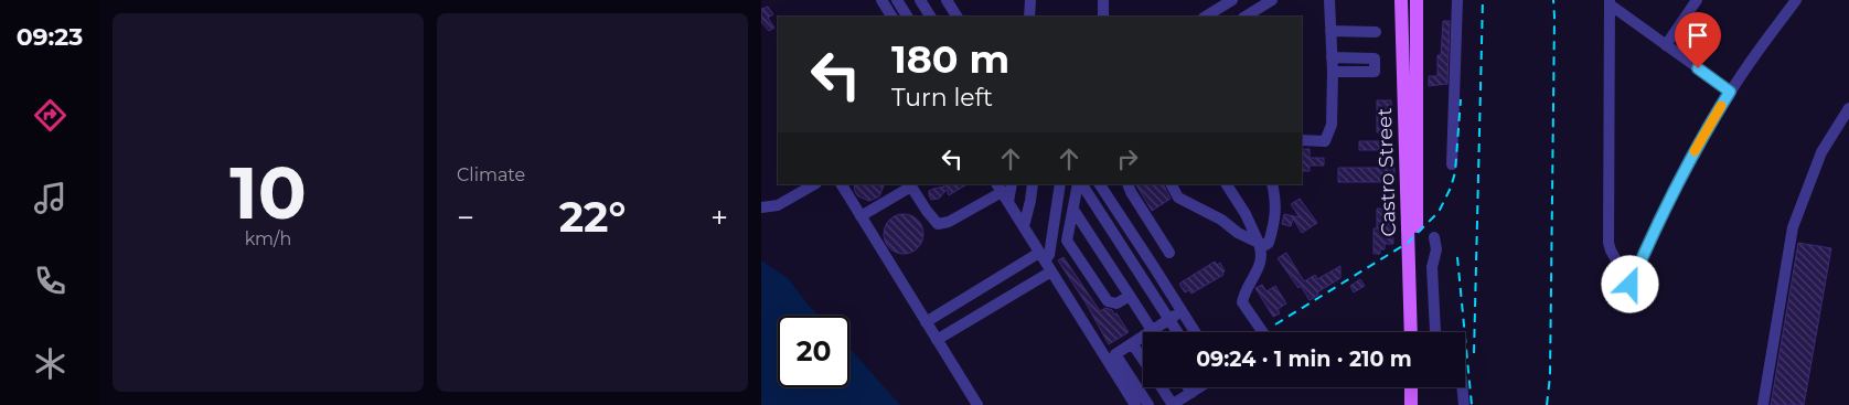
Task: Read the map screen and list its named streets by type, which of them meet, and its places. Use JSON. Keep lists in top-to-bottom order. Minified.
{"streets":{"main road":["Castro Street"]},"page":{"tabs":"09:23","tile":[["10","km/h"],"Climate"],"turn":["180 m","Turn left"],"heat":["−","22°","+"],"limit":"20","trip":"09:24 · 1 min · 210 m"}}
